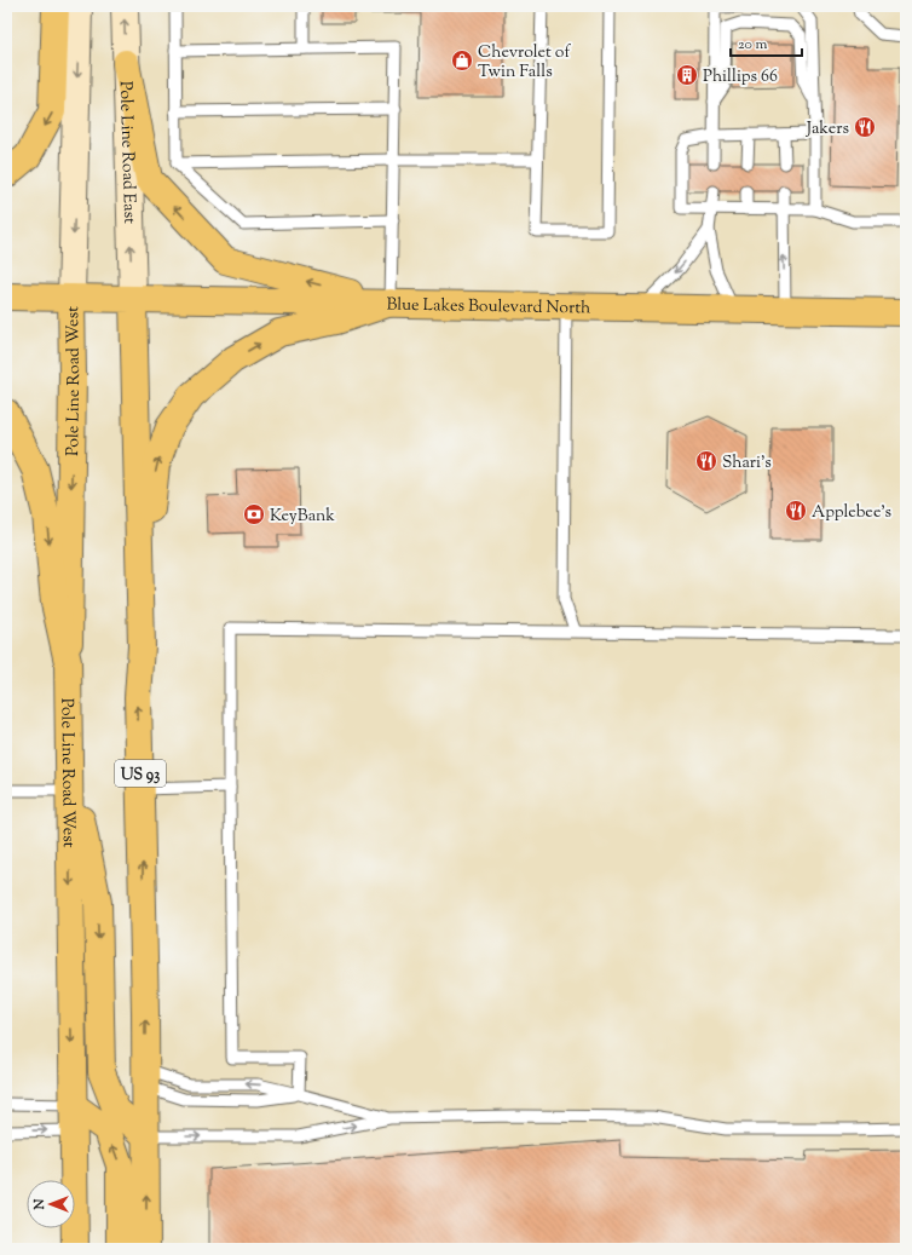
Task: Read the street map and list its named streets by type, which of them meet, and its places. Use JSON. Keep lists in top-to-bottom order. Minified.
{"streets":{"main road":["Pole Line Road East","Blue Lakes Boulevard North","Pole Line Road West","US 93"]},"crossings":[["Pole Line Road East","Blue Lakes Boulevard North"],["Pole Line Road East","US 93"],["Blue Lakes Boulevard North","Pole Line Road West"],["Blue Lakes Boulevard North","US 93"]],"places":{"shop":["Chevrolet of Twin Falls"],"building":["Phillips 66"],"restaurant":["Jakers","Shari's","Applebee's"],"bank":["KeyBank"]},"scale_bar":"20 m","north":"left"}
